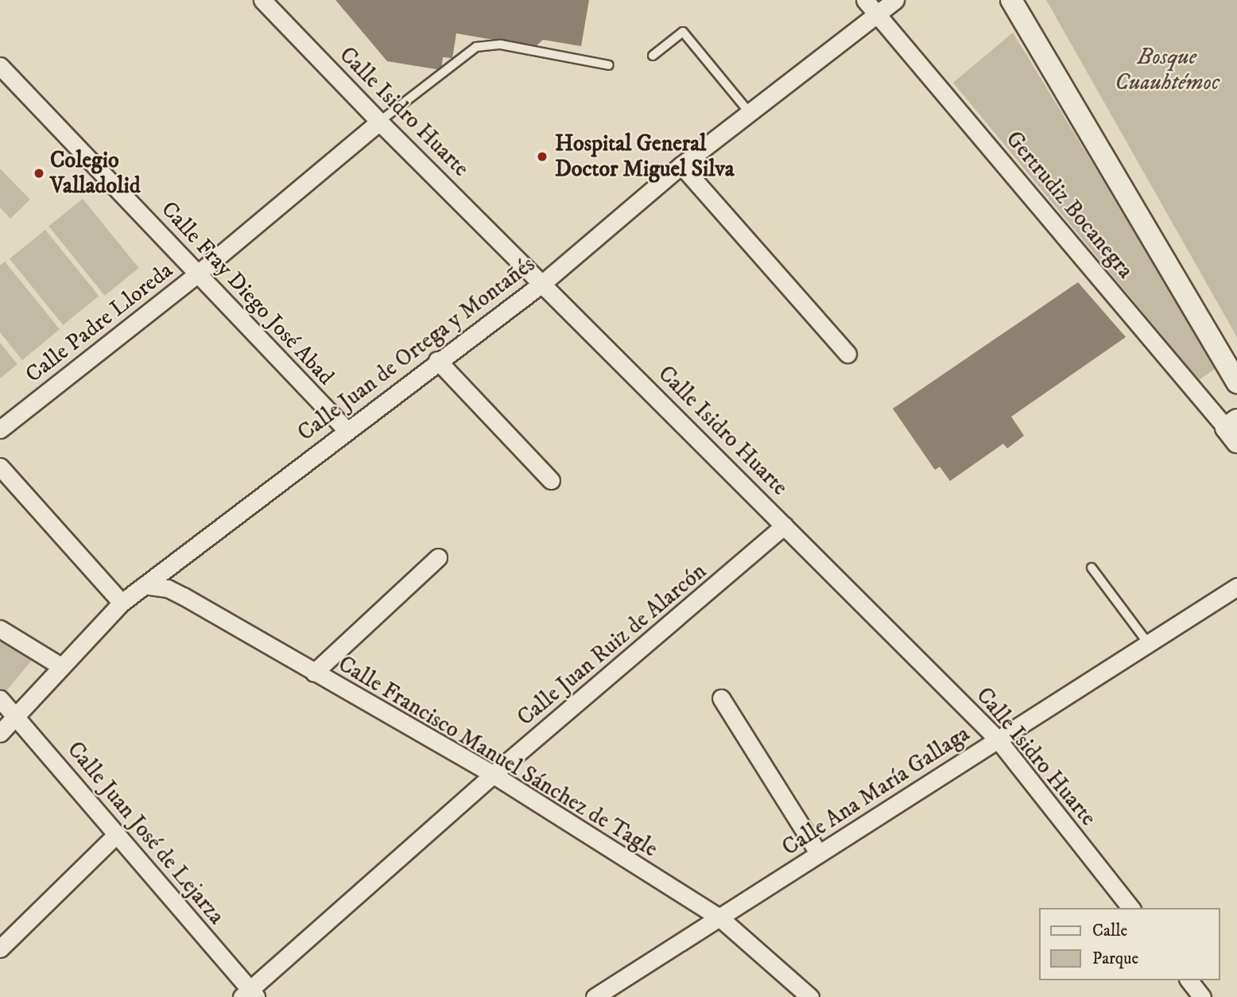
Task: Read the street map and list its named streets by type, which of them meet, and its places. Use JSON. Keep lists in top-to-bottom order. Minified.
{"streets":{"street":["Calle Isidro Huarte","Gertrudiz Bocanegra","Calle Fray Diego José Abad","Calle Padre Lloreda","Calle Juan de Ortega y Montañés","Calle Juan Ruiz de Alarcón","Calle Francisco Manuel Sánchez de Tagle","Calle Ana María Gallaga","Calle Juan José de Lejarza"]},"crossings":[["Calle Isidro Huarte","Calle Padre Lloreda"],["Calle Isidro Huarte","Calle Juan de Ortega y Montañés"],["Calle Isidro Huarte","Calle Juan Ruiz de Alarcón"],["Calle Isidro Huarte","Calle Ana María Gallaga"],["Gertrudiz Bocanegra","Calle Juan de Ortega y Montañés"],["Calle Fray Diego José Abad","Calle Padre Lloreda"],["Calle Fray Diego José Abad","Calle Juan de Ortega y Montañés"],["Calle Juan de Ortega y Montañés","Calle Francisco Manuel Sánchez de Tagle"],["Calle Juan de Ortega y Montañés","Calle Juan José de Lejarza"],["Calle Juan Ruiz de Alarcón","Calle Francisco Manuel Sánchez de Tagle"],["Calle Juan Ruiz de Alarcón","Calle Juan José de Lejarza"],["Calle Francisco Manuel Sánchez de Tagle","Calle Ana María Gallaga"]],"parks":["Bosque Cuauhtémoc"],"places":["Hospital General Doctor Miguel Silva","Colegio Valladolid"],"legend":["Calle","Parque"]}
